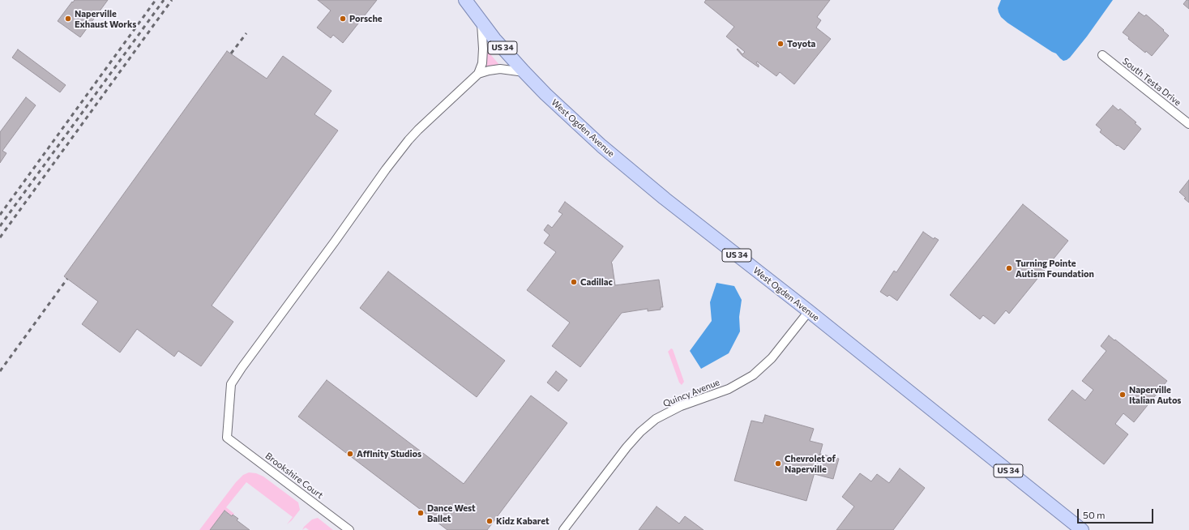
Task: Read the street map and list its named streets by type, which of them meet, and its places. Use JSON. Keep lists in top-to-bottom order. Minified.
{"streets":{"main road":["US 34","West Ogden Avenue"],"street":["South Testa Drive","Quincy Avenue","Brookshire Court"]},"crossings":[["West Ogden Avenue","Quincy Avenue"]],"places":["Naperville Exhaust Works","Porsche","Toyota","Turning Pointe Autism Foundation","Cadillac","Naperville Italian Autos","Affinity Studios","Chevrolet of Naperville","Dance West Ballet","Kidz Kabaret"],"scale_bar":"50 m"}
